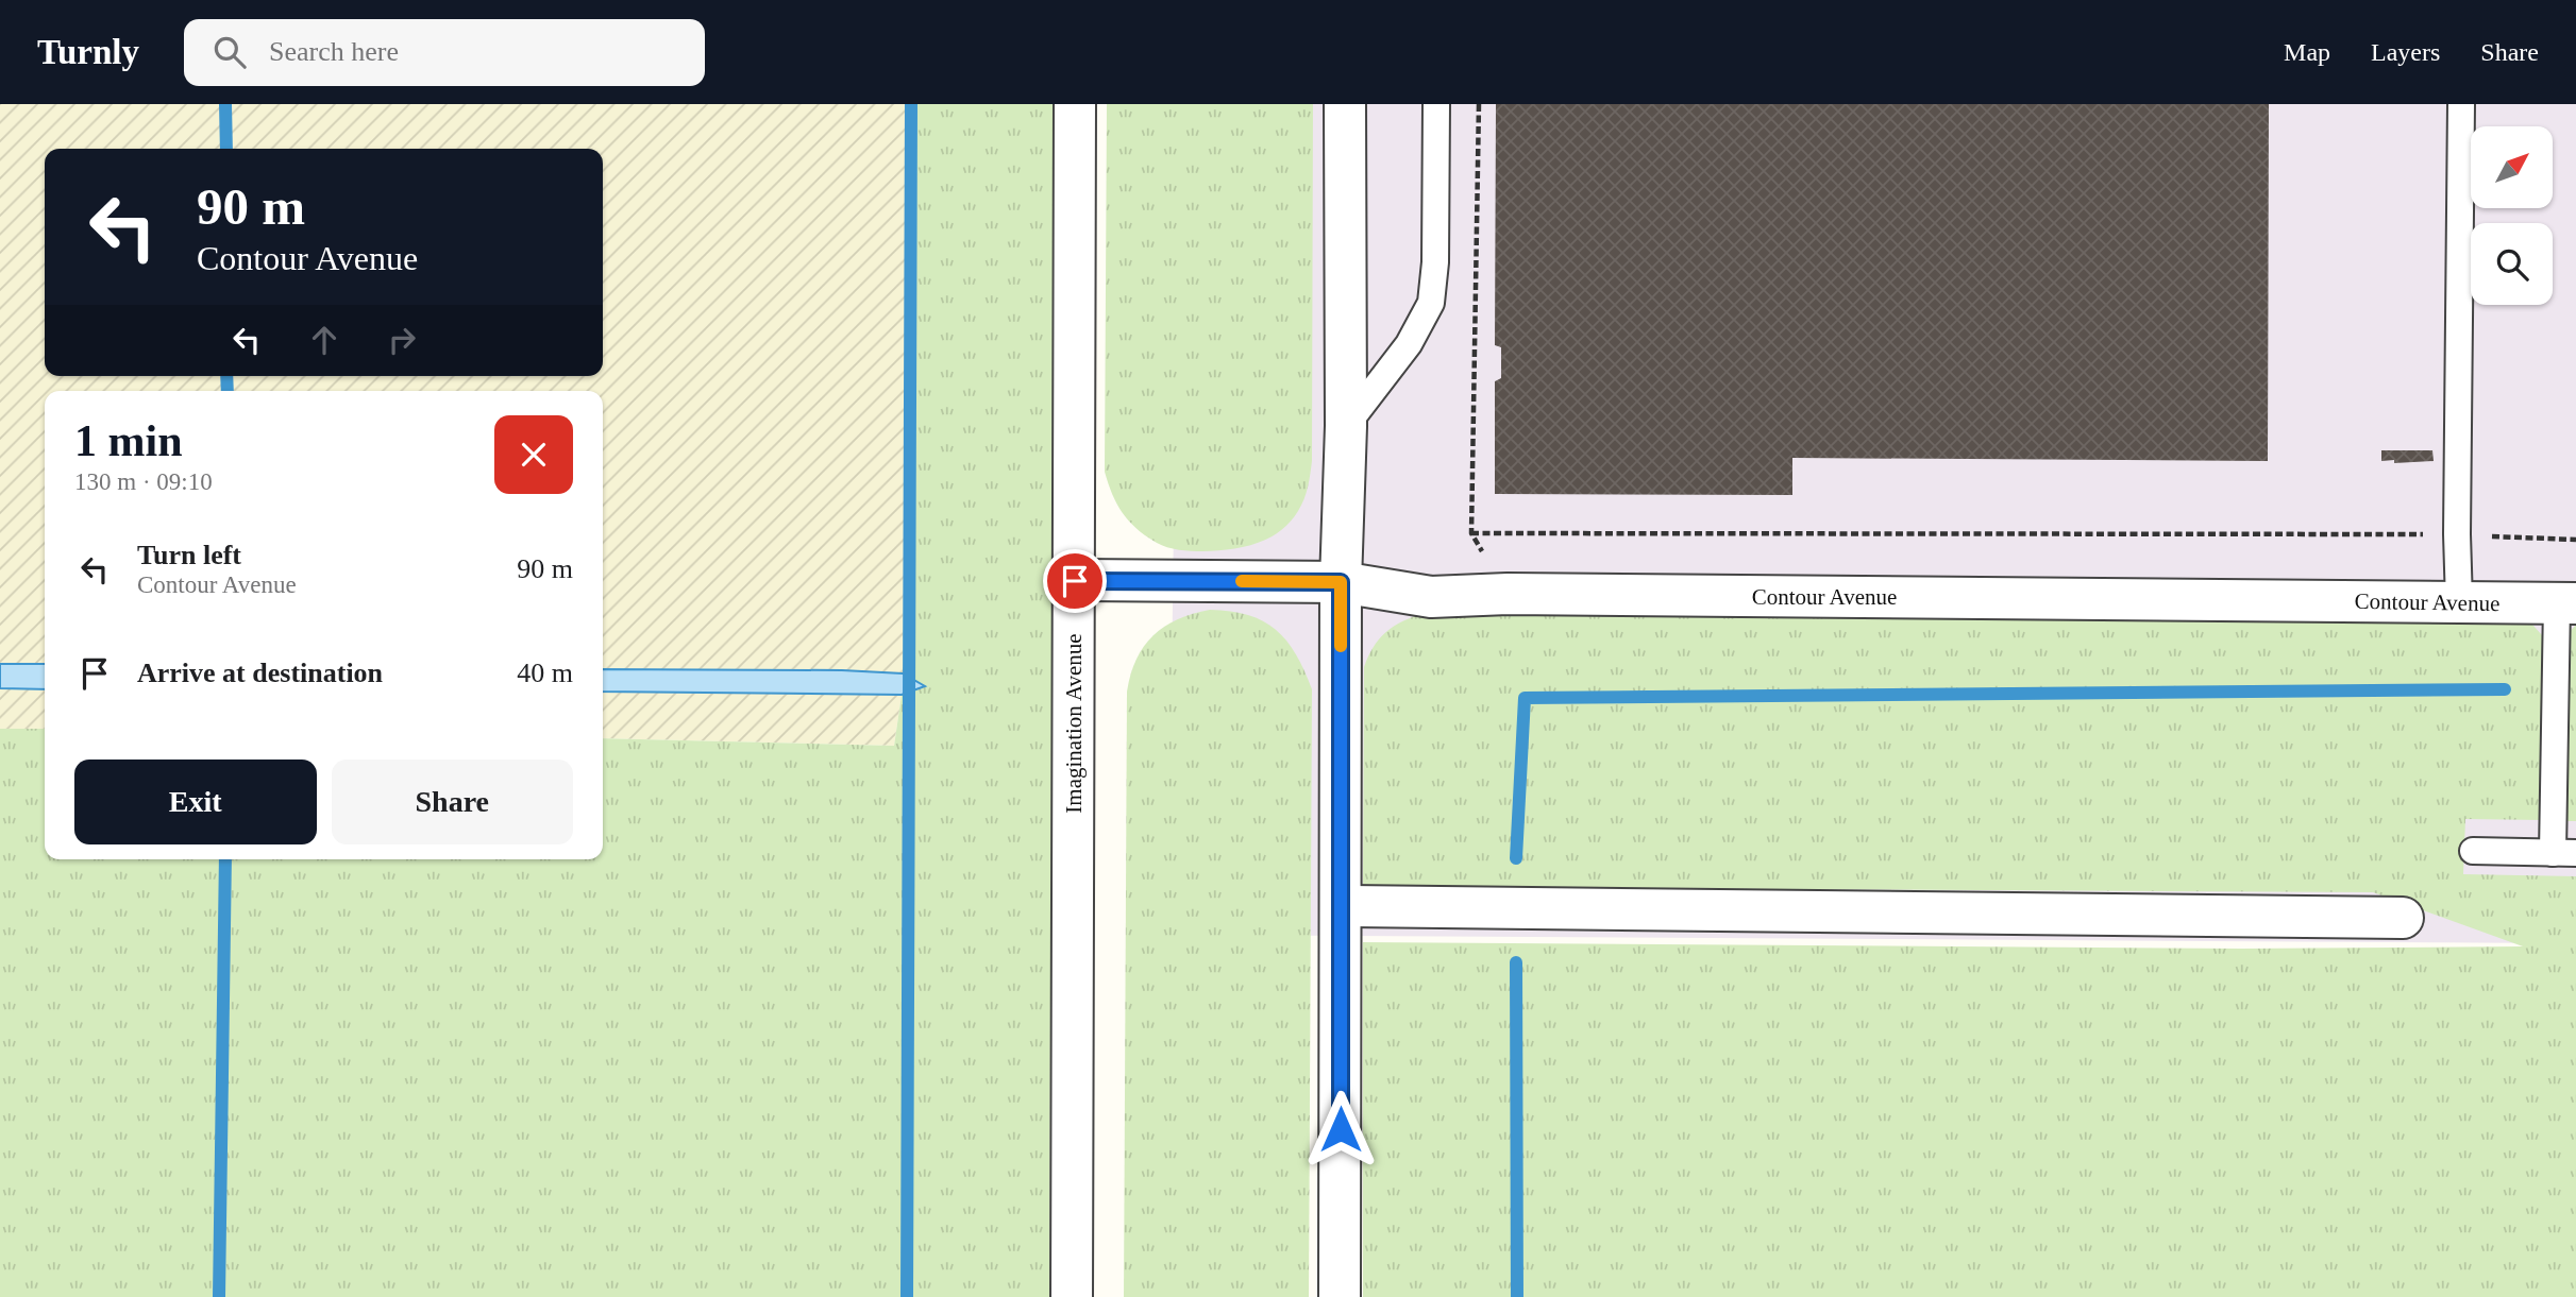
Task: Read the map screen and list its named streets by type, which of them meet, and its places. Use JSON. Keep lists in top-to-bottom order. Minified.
{"streets":{"street":["Contour Avenue","Imagination Avenue"]},"crossings":[["Contour Avenue","Imagination Avenue"]],"north":"top right","page":{"header":"Turnly","search":"Search here","nav":["Map","Layers","Share"],"turn":["90 m","Contour Avenue"],"heading":["1 min","130 m · 09:10"],"list":[{"name":"Turn left","note":"Contour Avenue","value":"90 m"},{"name":"Arrive at destination","value":"40 m"}],"buttons":["Exit","Share"]}}
